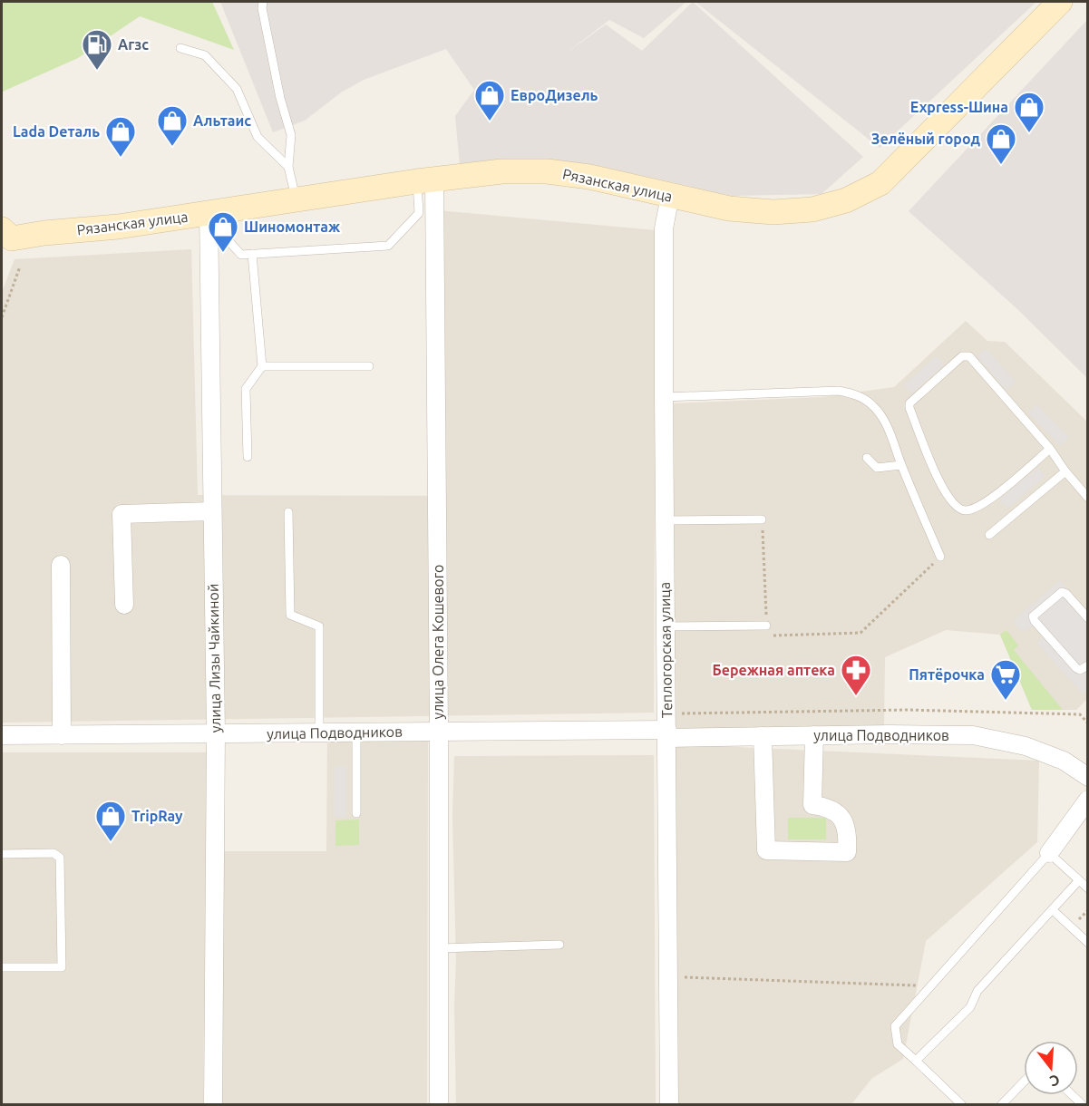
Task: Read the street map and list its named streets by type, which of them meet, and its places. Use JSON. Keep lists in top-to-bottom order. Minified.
{"streets":{"main road":["Рязанская улица"],"street":["улица Олега Кошевого","Теплогорская улица","улица Лизы Чайкиной","улица Подводников"]},"crossings":[["Рязанская улица","улица Олега Кошевого"],["Рязанская улица","Теплогорская улица"],["Рязанская улица","улица Лизы Чайкиной"],["улица Олега Кошевого","улица Подводников"],["Теплогорская улица","улица Подводников"],["улица Лизы Чайкиной","улица Подводников"]],"places":{"fuel station":["Агзс"],"shop":["ЕвроДизель","Express-Шина","Альтаис","Lada Dеталь","Зелёный город","Шиномонтаж","TripRay"],"pharmacy":["Бережная аптека"],"supermarket":["Пятёрочка"]},"north":"bottom"}
